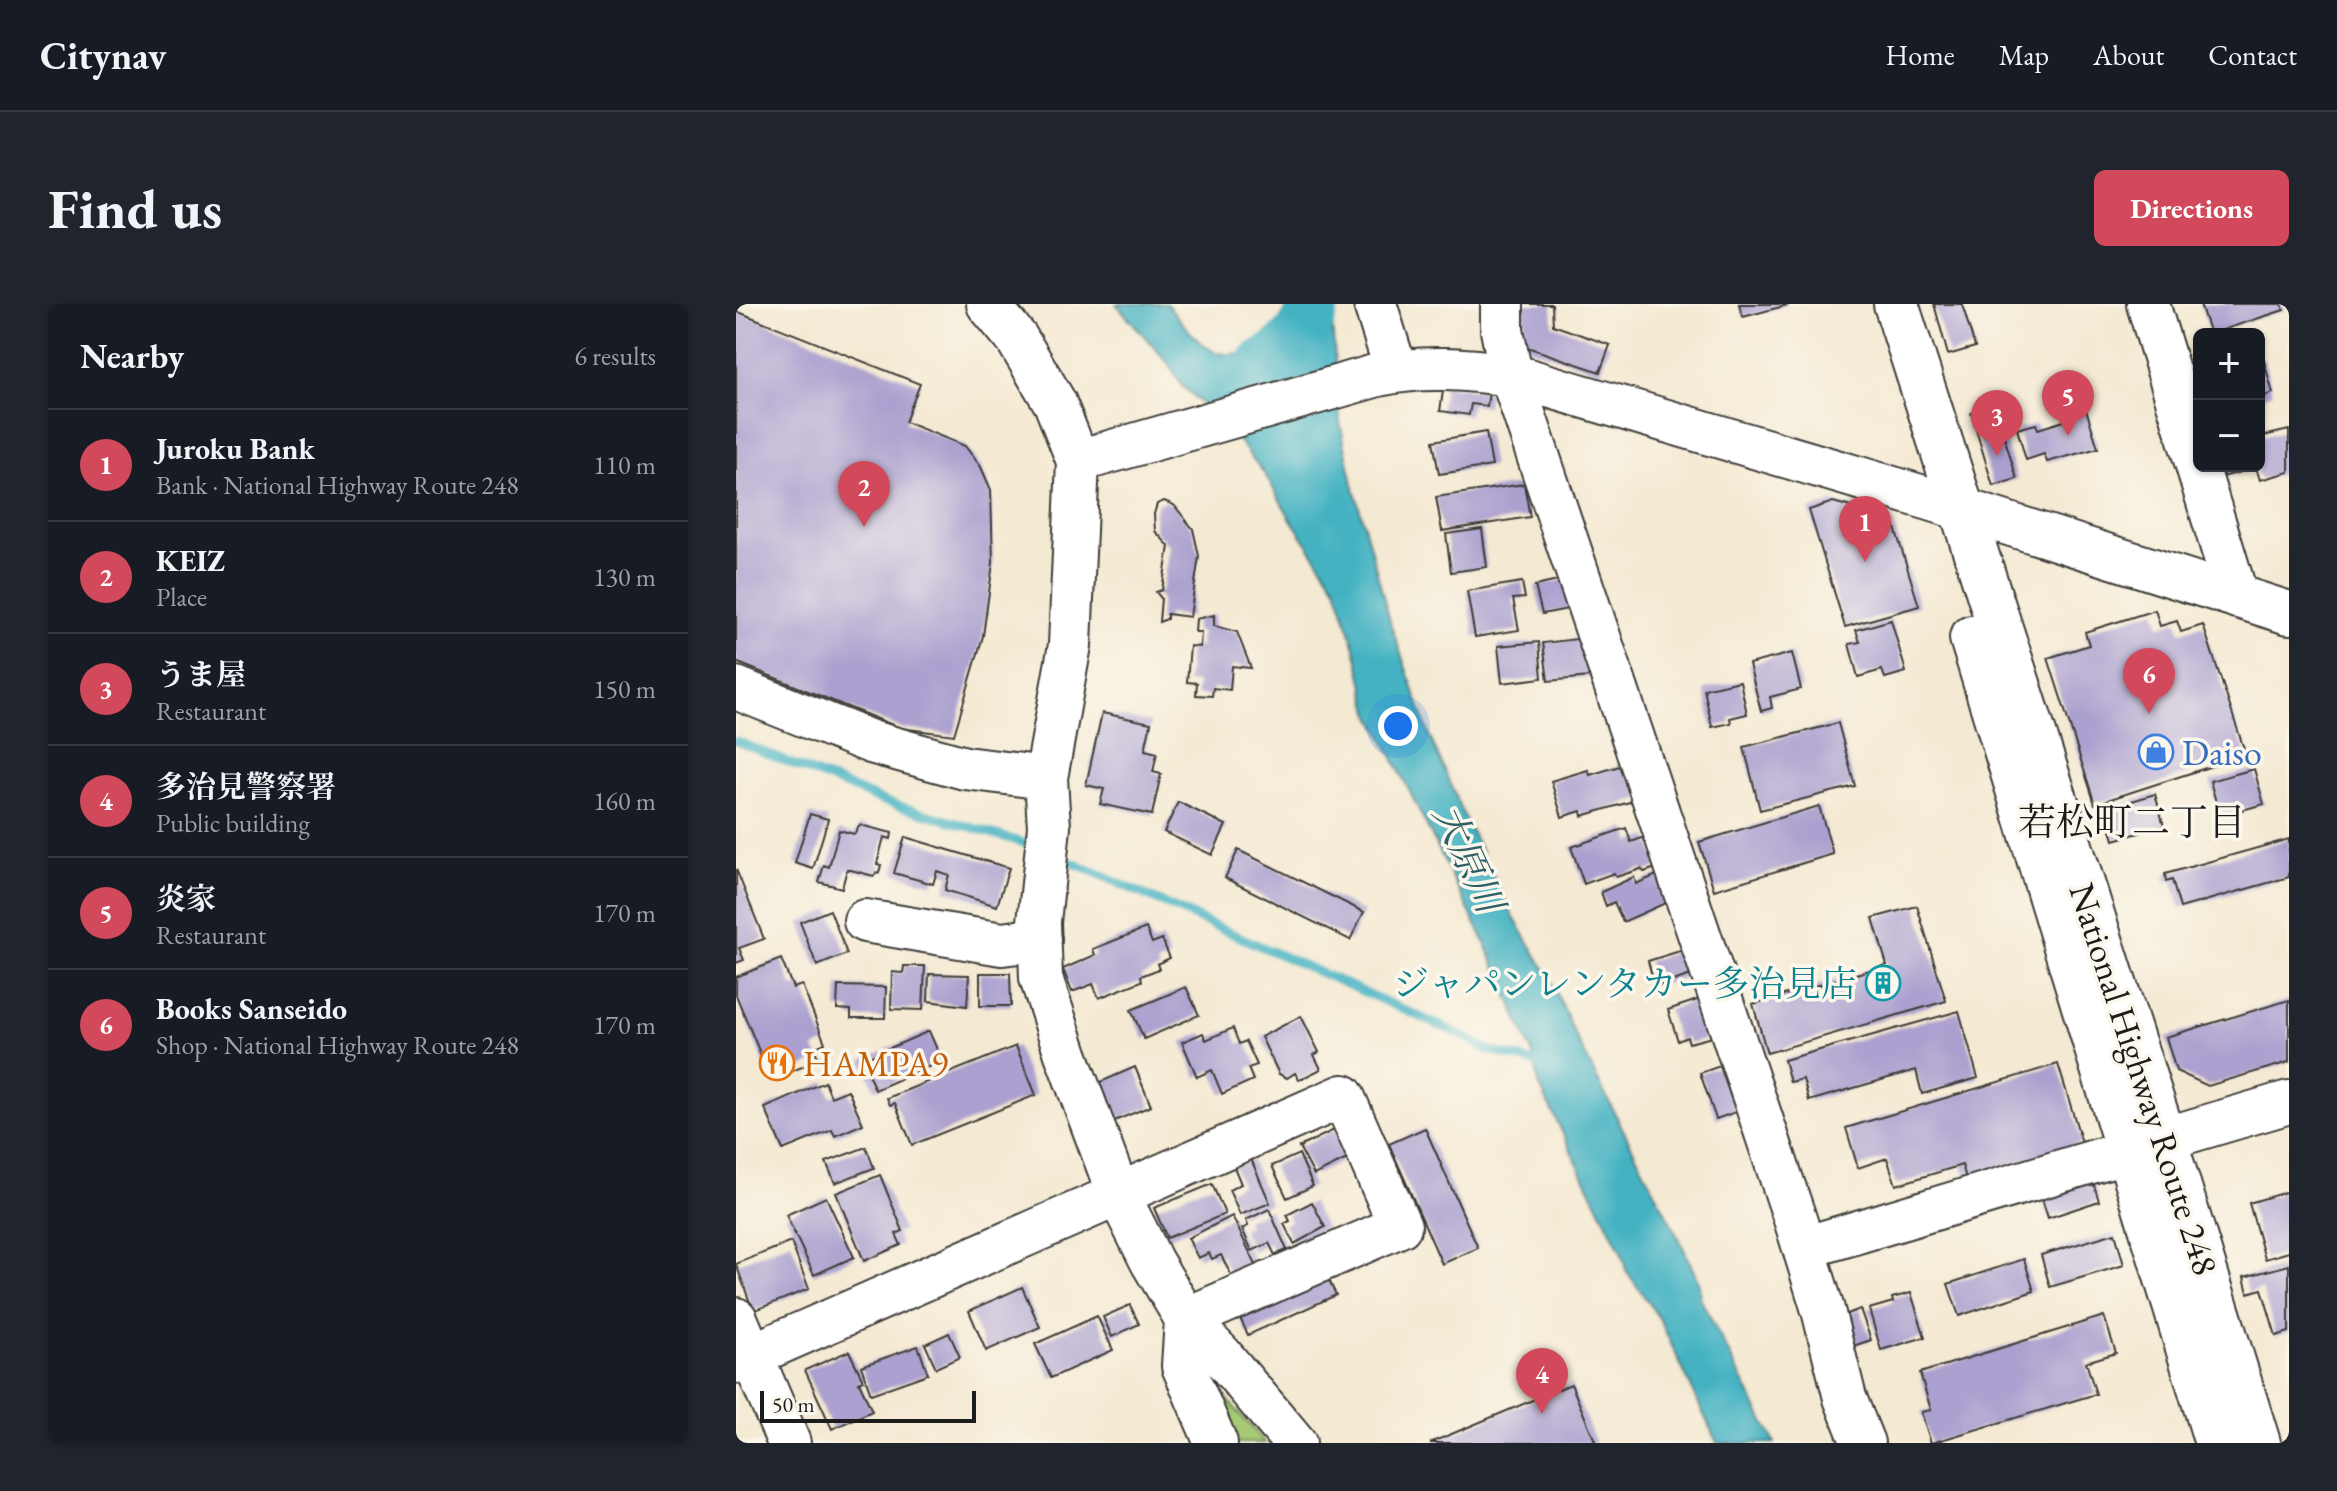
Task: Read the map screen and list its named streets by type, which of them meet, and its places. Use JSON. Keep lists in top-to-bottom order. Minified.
{"streets":{"highway":["National Highway Route 248"]},"districts":["若松町二丁目"],"water":["大原川"],"places":{"shop":["Daiso"],"building":["ジャパンレンタカー多治見店"],"restaurant":["HAMPA9"]},"scale_bar":"50 m","page":{"header":"Citynav","nav":["Home","Map","About","Contact"],"buttons":"Directions","title":"Find us","heading":["Nearby","6 results"],"map_buttons":["+","−"],"pins":["5","3","2","1","6","4"],"list":[{"mark":"1","name":"Juroku Bank","note":"Bank · National Highway Route 248","value":"110 m"},{"mark":"2","name":"KEIZ","note":"Place","value":"130 m"},{"mark":"3","name":"うま屋","note":"Restaurant","value":"150 m"},{"mark":"4","name":"多治見警察署","note":"Public building","value":"160 m"},{"mark":"5","name":"炎家","note":"Restaurant","value":"170 m"},{"mark":"6","name":"Books Sanseido","note":"Shop · National Highway Route 248","value":"170 m"}],"scale":"50 m"}}
